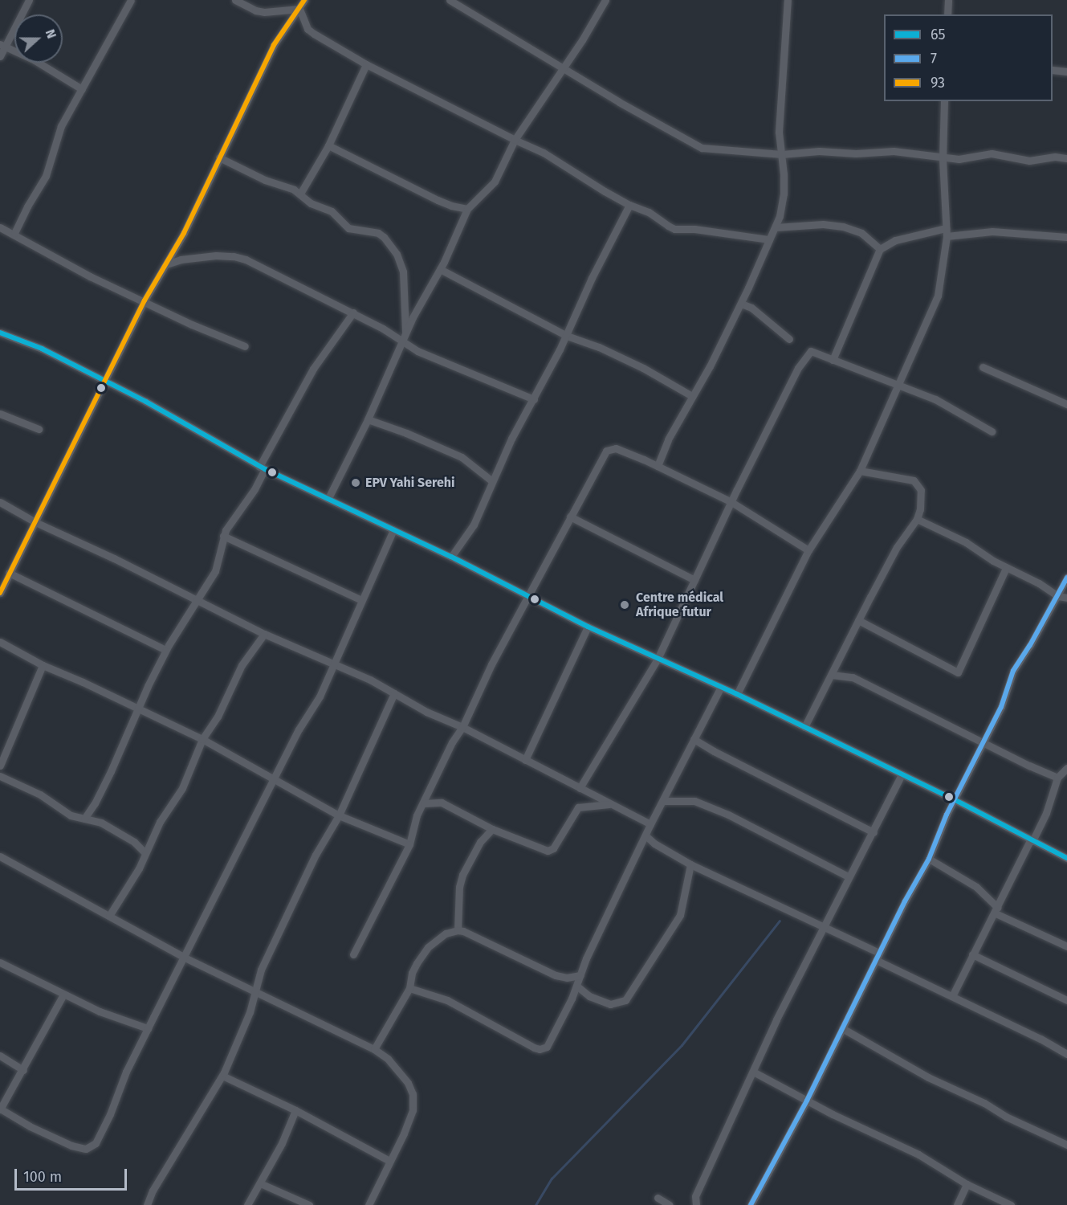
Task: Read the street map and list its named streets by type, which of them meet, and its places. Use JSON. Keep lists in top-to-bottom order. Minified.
{"places":["EPV Yahi Serehi","Centre médical Afrique futur"],"lines":["transit line 93","transit line 65","transit line 7"],"legend":["65","7","93"],"scale_bar":"100 m","north":"right"}
